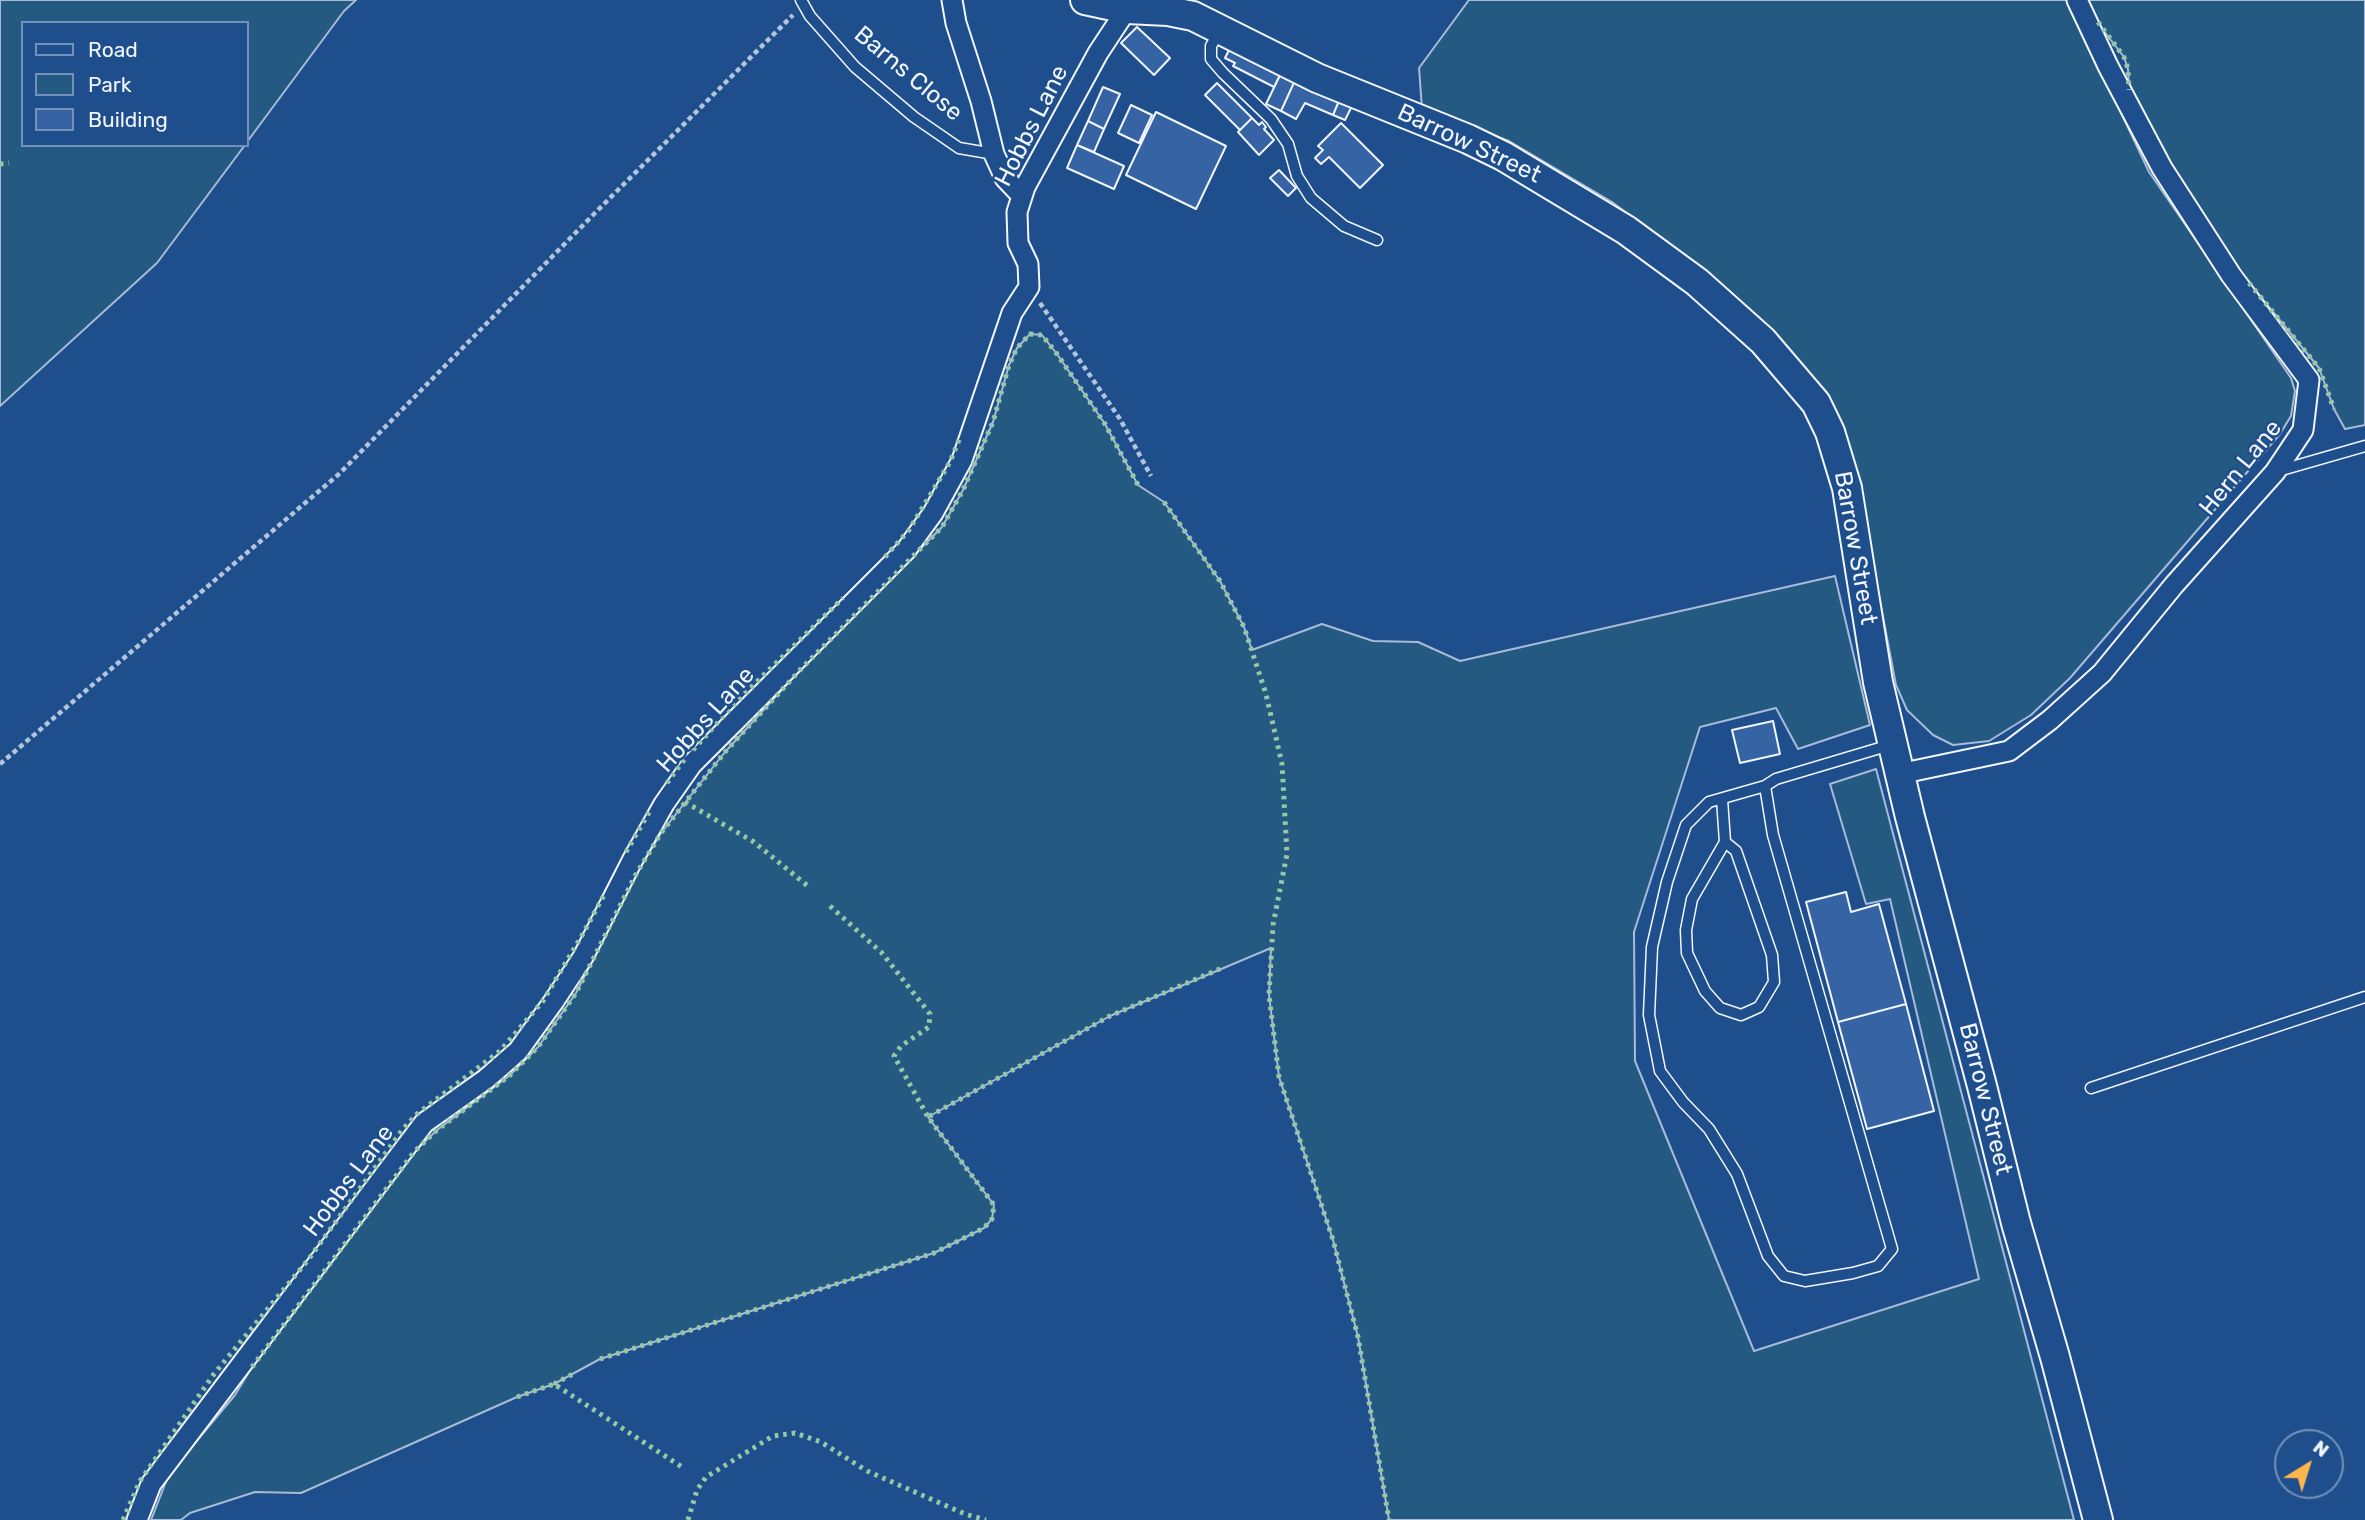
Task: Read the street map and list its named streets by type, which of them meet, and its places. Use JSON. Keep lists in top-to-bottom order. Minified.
{"streets":{"main road":["Barrow Street"],"street":["Hobbs Lane","Hern Lane"],"lane":["Barns Close"]},"crossings":[["Hobbs Lane","Barrow Street"],["Barrow Street","Hern Lane"]],"legend":["Road","Park","Building"],"north":"top right"}
